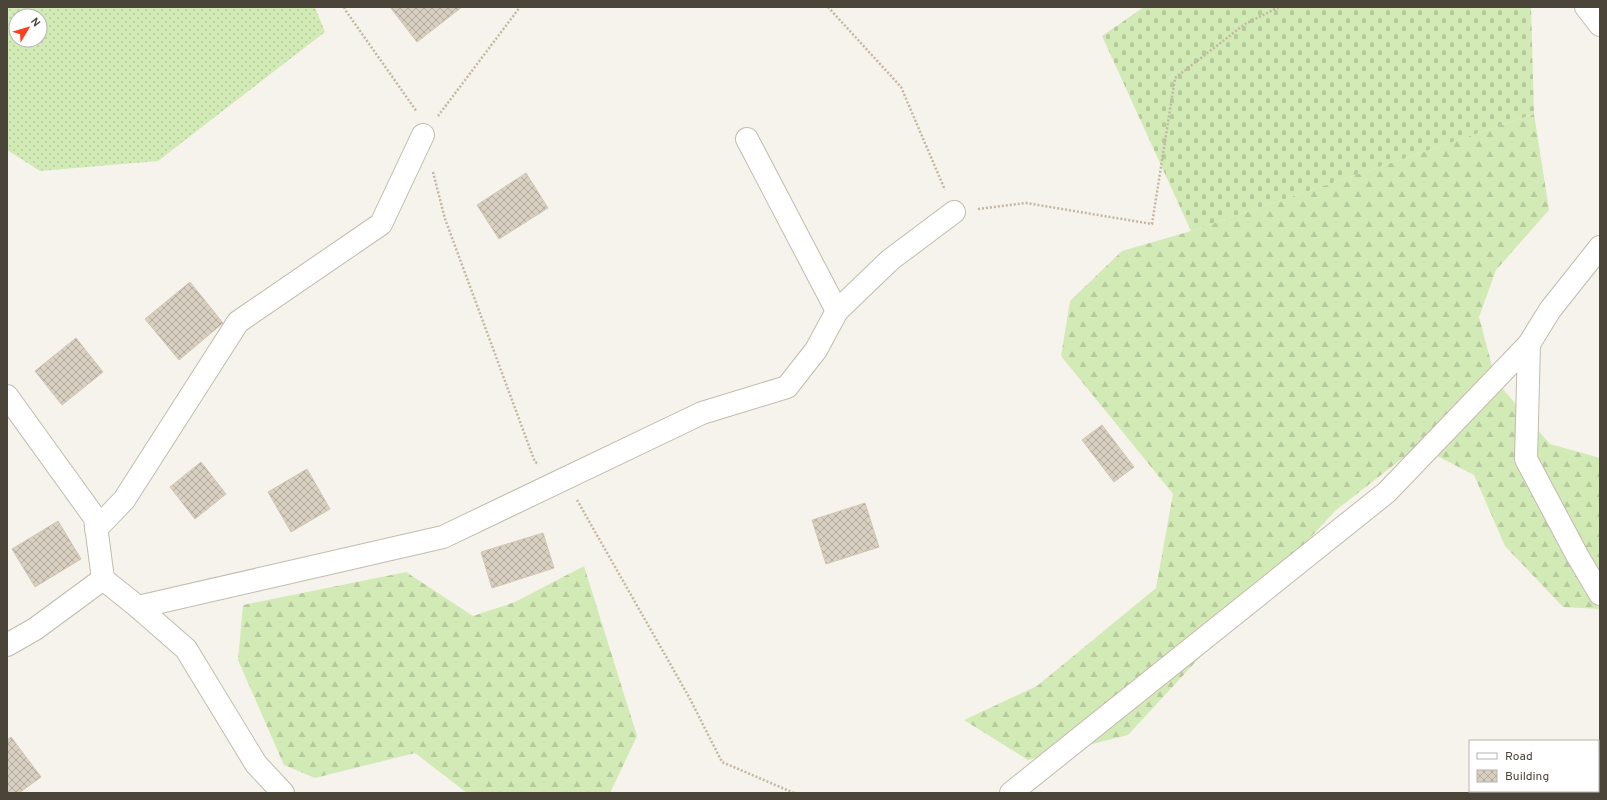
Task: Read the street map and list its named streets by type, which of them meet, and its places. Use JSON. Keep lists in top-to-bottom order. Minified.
{"legend":["Road","Building"],"north":"top right"}
